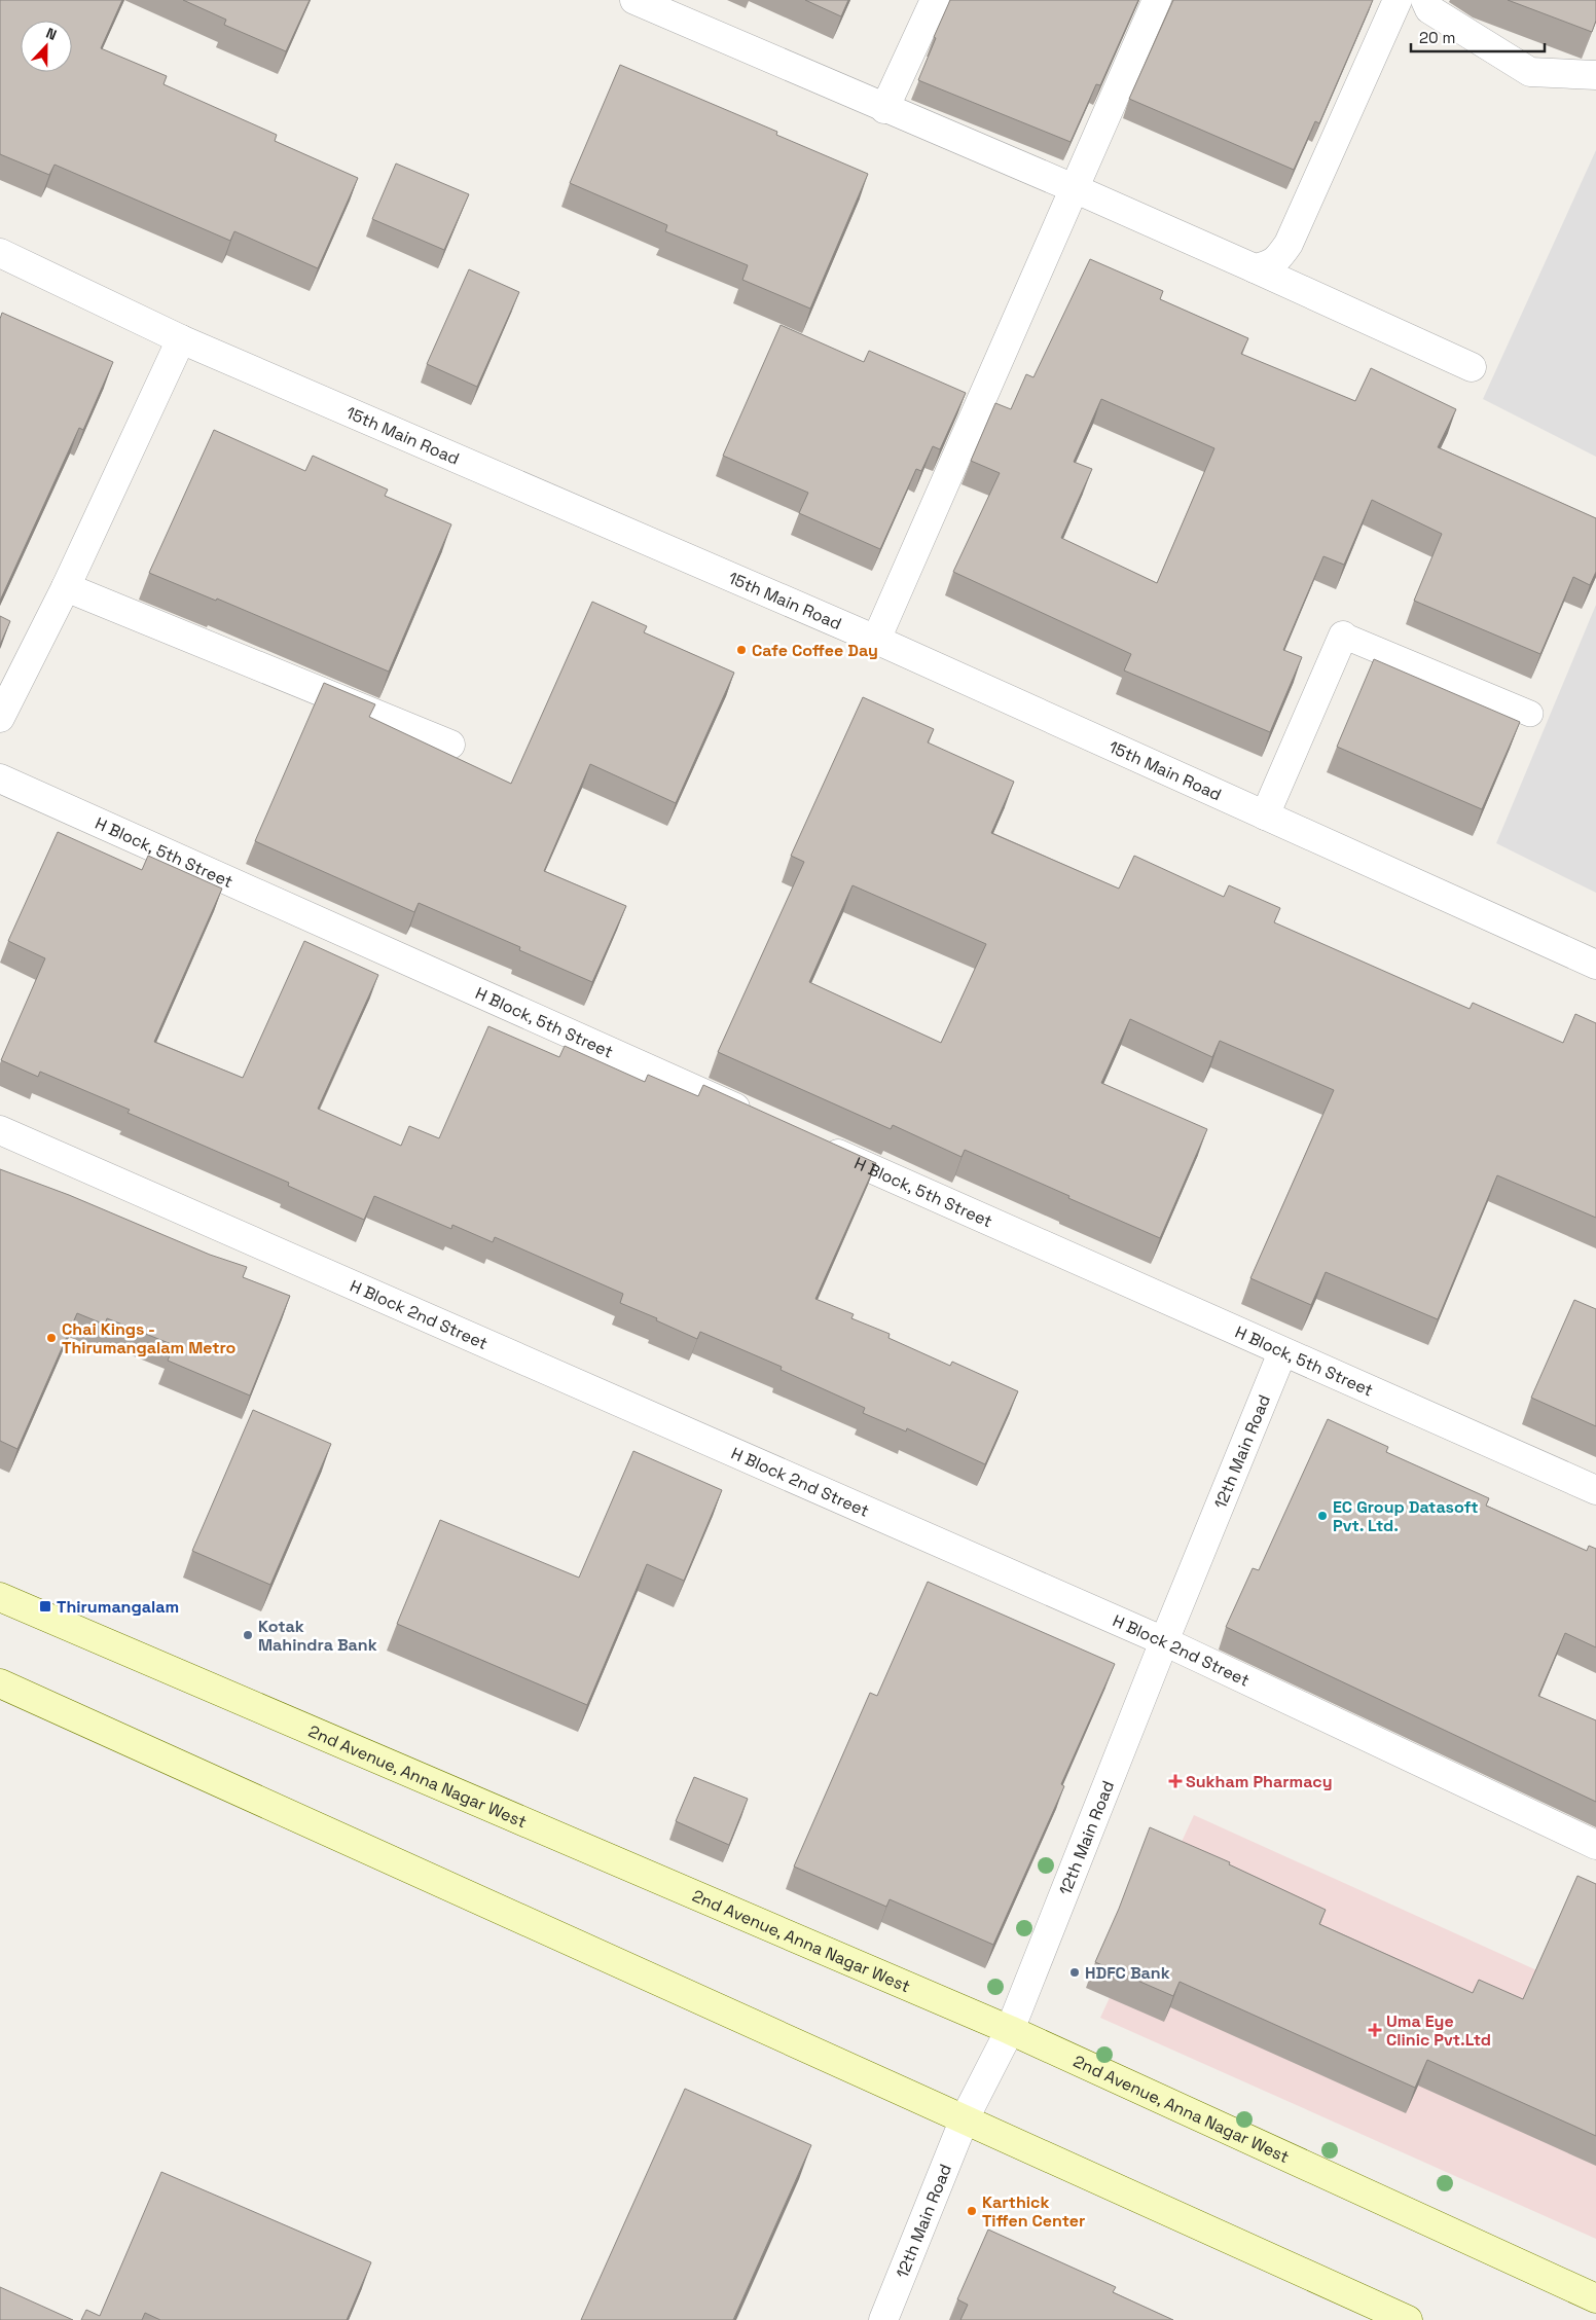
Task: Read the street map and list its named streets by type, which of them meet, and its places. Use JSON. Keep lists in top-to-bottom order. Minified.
{"streets":{"main road":["2nd Avenue, Anna Nagar West"],"street":["15th Main Road","H Block, 5th Street","H Block 2nd Street","12th Main Road"]},"crossings":[["H Block, 5th Street","12th Main Road"],["H Block 2nd Street","12th Main Road"],["12th Main Road","2nd Avenue, Anna Nagar West"]],"places":{"other":["Cafe Coffee Day","Chai Kings - Thirumangalam Metro","EC Group Datasoft Pvt. Ltd.","Kotak Mahindra Bank","HDFC Bank","Karthick Tiffen Center"],"transit":["Thirumangalam"],"health":["Sukham Pharmacy","Uma Eye Clinic Pvt.Ltd"]},"scale_bar":"20 m","north":"top"}
